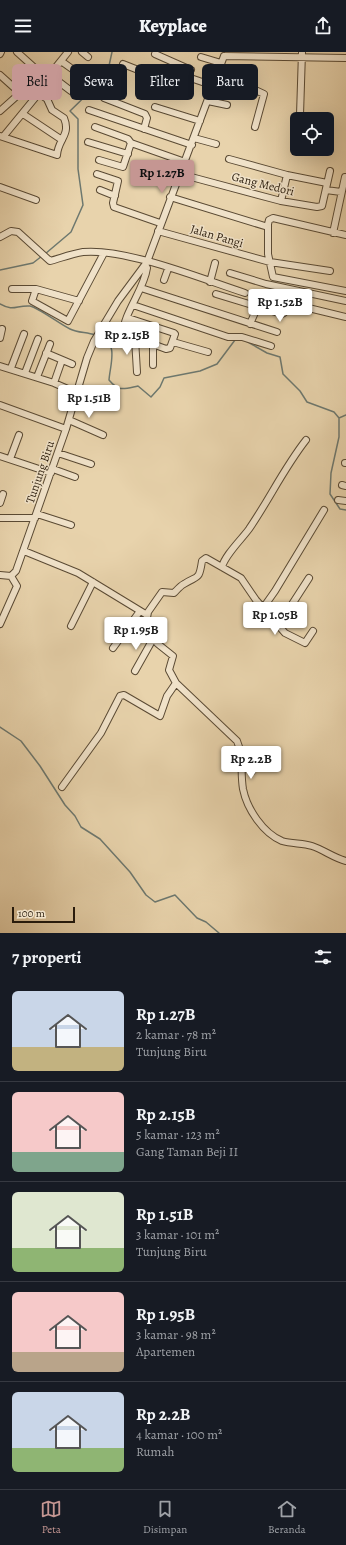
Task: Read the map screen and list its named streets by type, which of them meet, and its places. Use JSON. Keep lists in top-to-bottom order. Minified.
{"streets":{"street":["Gang Medori","Jalan Pangi","Tunjung Biru"]},"crossings":[["Gang Medori","Tunjung Biru"],["Jalan Pangi","Tunjung Biru"]],"scale_bar":"100 m","page":{"header":"Keyplace","chip":["Beli","Sewa","Filter","Baru"],"price":["Rp 1.27B","Rp 1.52B","Rp 2.15B","Rp 1.51B","Rp 1.05B","Rp 1.95B","Rp 2.2B"],"scale":"100 m","heading":"7 properti","list":[{"name":"Rp 1.27B","note":"2 kamar · 78 m² · Tunjung Biru"},{"name":"Rp 2.15B","note":"5 kamar · 123 m² · Gang Taman Beji II"},{"name":"Rp 1.51B","note":"3 kamar · 101 m² · Tunjung Biru"},{"name":"Rp 1.95B","note":"3 kamar · 98 m² · Apartemen"},{"name":"Rp 2.2B","note":"4 kamar · 100 m² · Rumah"}],"tabs":["Peta","Disimpan","Beranda"]}}
